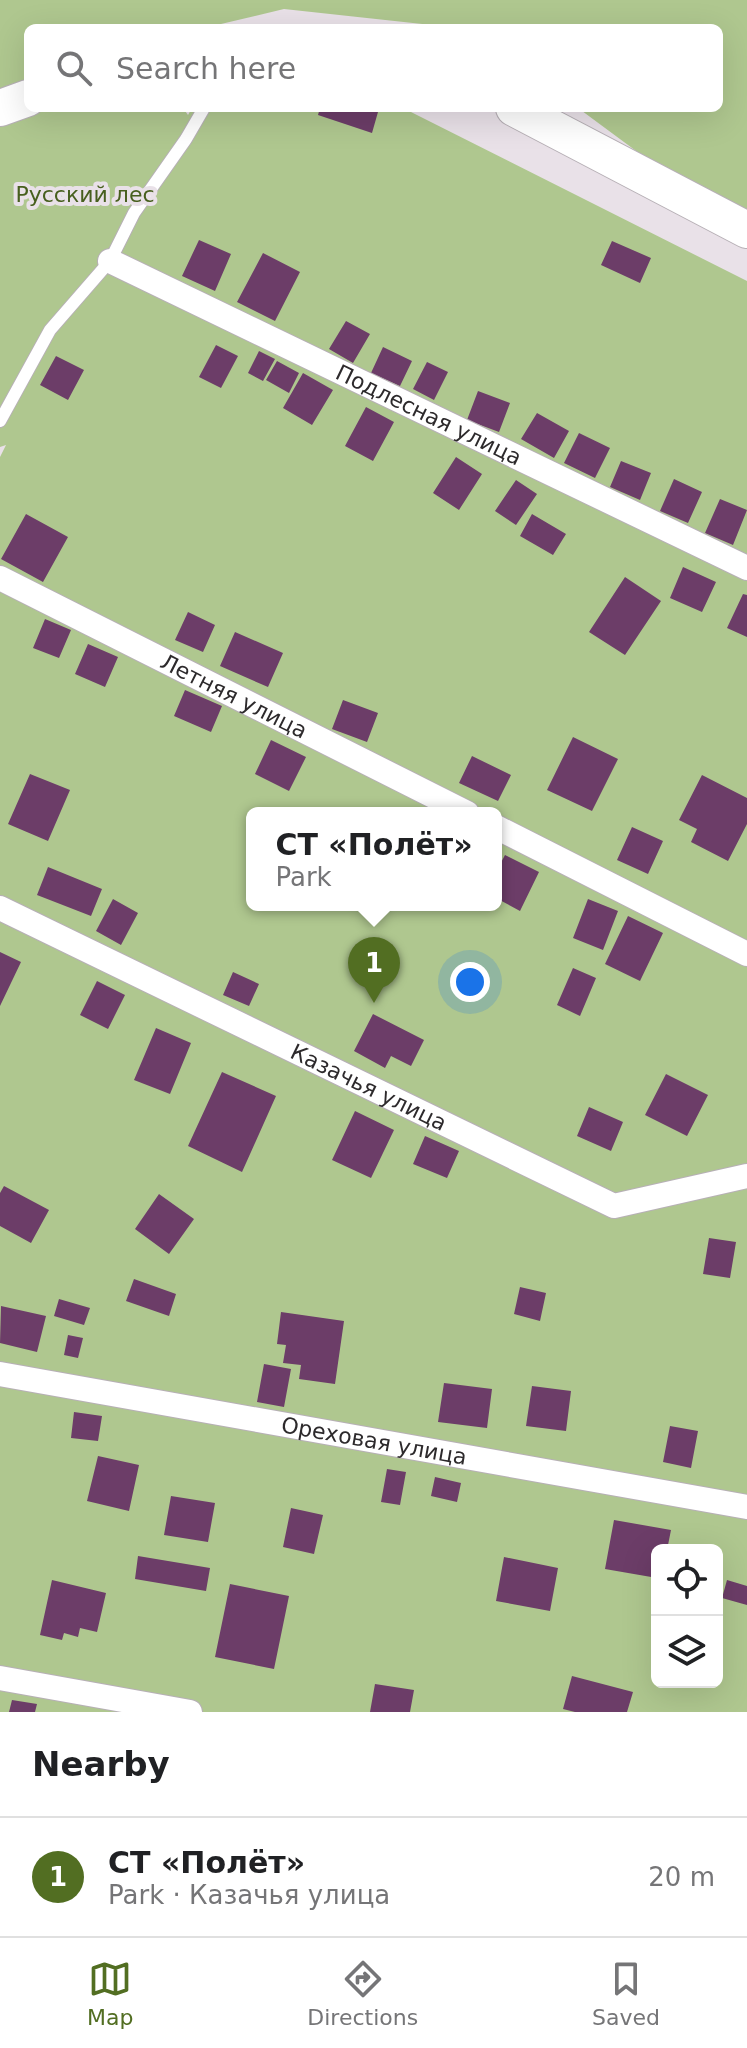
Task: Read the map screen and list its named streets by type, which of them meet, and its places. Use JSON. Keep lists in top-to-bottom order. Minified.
{"streets":{"street":["Подлесная улица","Летняя улица","Казачья улица","Ореховая улица"]},"parks":["Русский лес"],"page":{"search":"Search here","popup":["СТ «Полёт»","Park"],"pins":"1","heading":"Nearby","list":[{"mark":"1","name":"СТ «Полёт»","note":"Park · Казачья улица","value":"20 m"}],"nav":["Map","Directions","Saved"]}}
